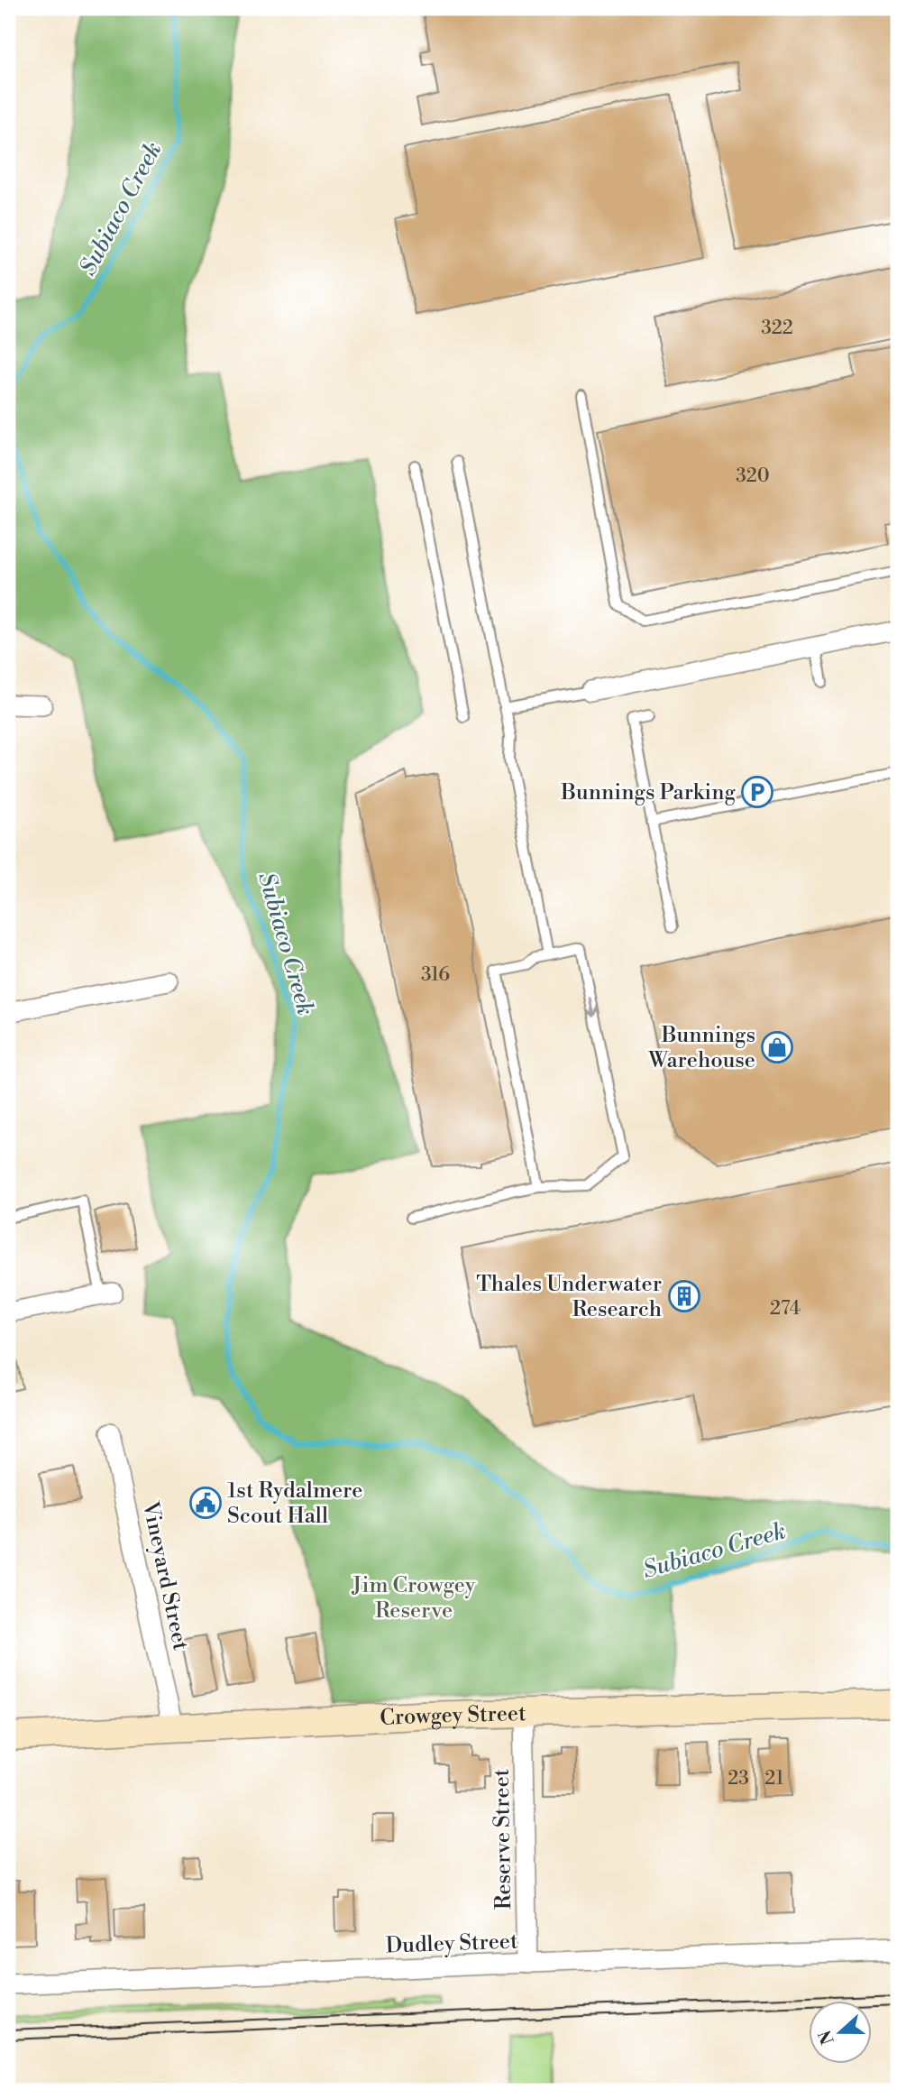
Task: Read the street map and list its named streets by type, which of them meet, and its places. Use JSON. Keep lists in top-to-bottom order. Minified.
{"streets":{"street":["Vineyard Street","Crowgey Street","Reserve Street","Dudley Street"]},"crossings":[["Vineyard Street","Crowgey Street"],["Crowgey Street","Reserve Street"],["Reserve Street","Dudley Street"]],"water":["Subiaco Creek"],"parks":["Jim Crowgey Reserve"],"places":{"parking":["Bunnings Parking"],"shop":["Bunnings Warehouse"],"building":["Thales Underwater Research"],"public building":["1st Rydalmere Scout Hall"]},"house_numbers":["322","320","316","274","23","21"],"north":"left"}
